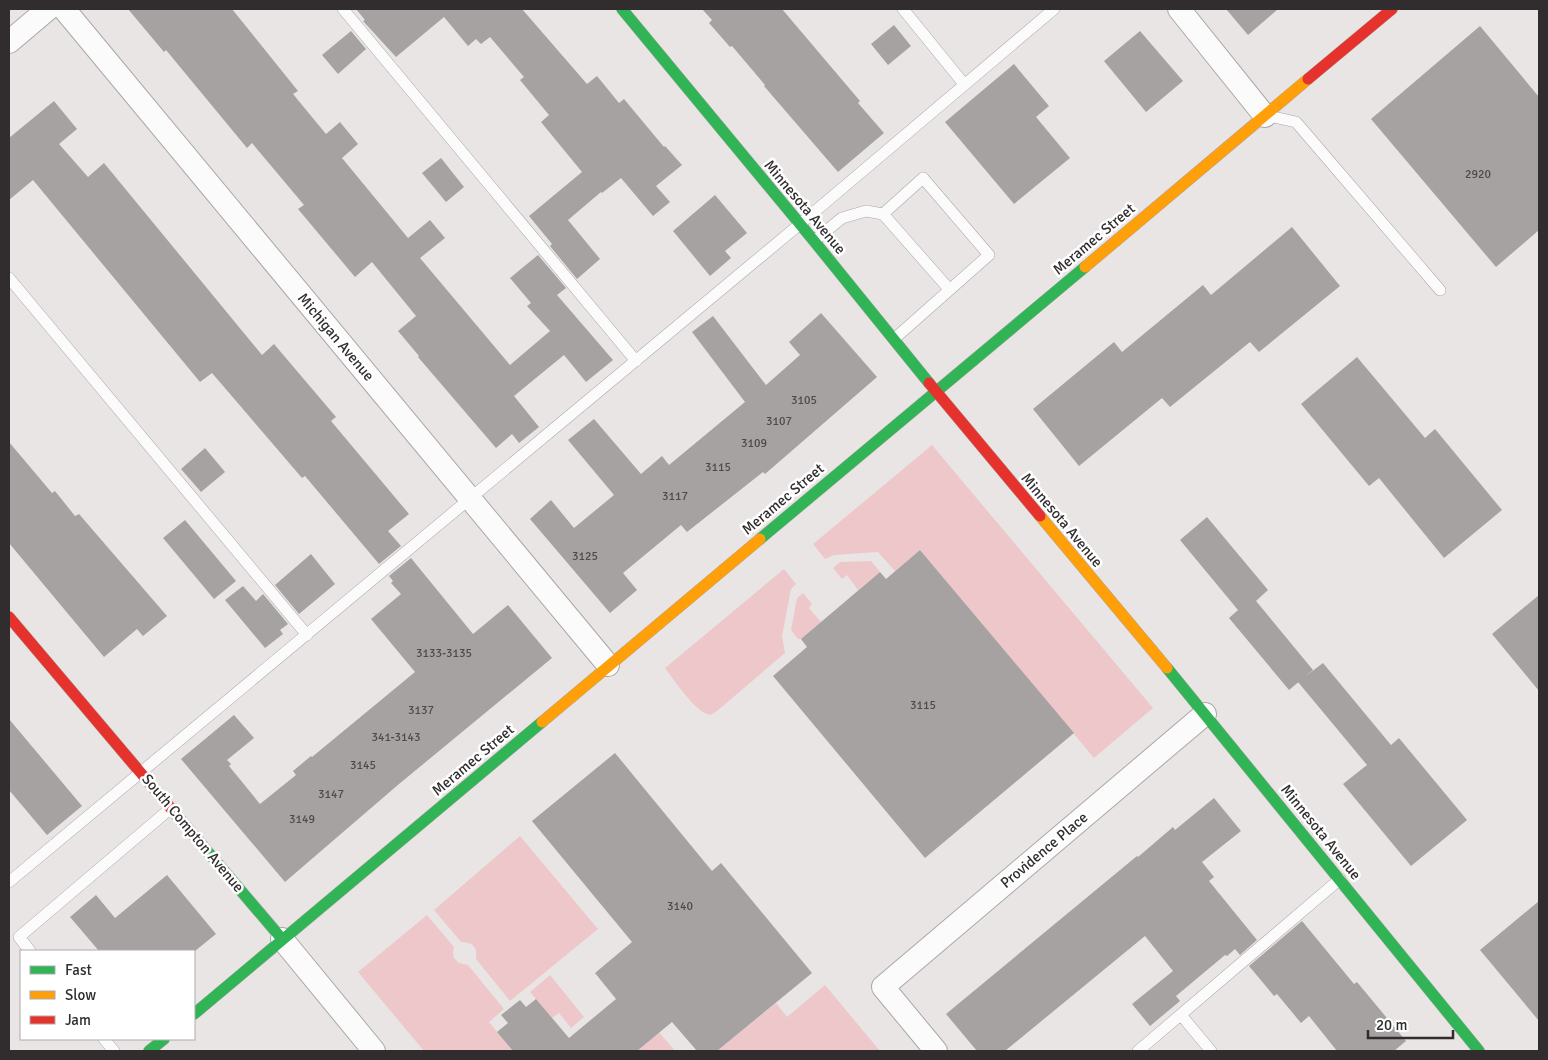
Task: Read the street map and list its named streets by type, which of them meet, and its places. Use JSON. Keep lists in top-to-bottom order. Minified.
{"streets":{"street":["Minnesota Avenue","Meramec Street","Michigan Avenue","South Compton Avenue","Providence Place"]},"crossings":[["Minnesota Avenue","Meramec Street"],["Minnesota Avenue","Providence Place"],["Meramec Street","Michigan Avenue"],["Meramec Street","South Compton Avenue"]],"house_numbers":["2920","3105","3107","3109","3115","3117","3125","3133-3135","3115","3137","341-3143","3145","3147","3149","3140"],"legend":["Fast","Slow","Jam"],"scale_bar":"20 m"}
